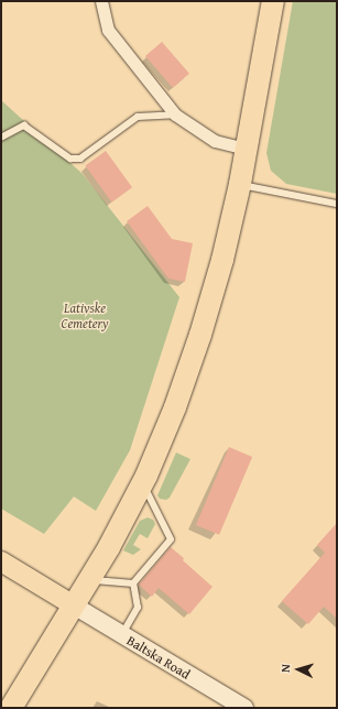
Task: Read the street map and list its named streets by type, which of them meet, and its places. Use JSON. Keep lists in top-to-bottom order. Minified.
{"streets":{"main road":["Baltska Road"]},"parks":["Lativske Cemetery"],"north":"left"}
